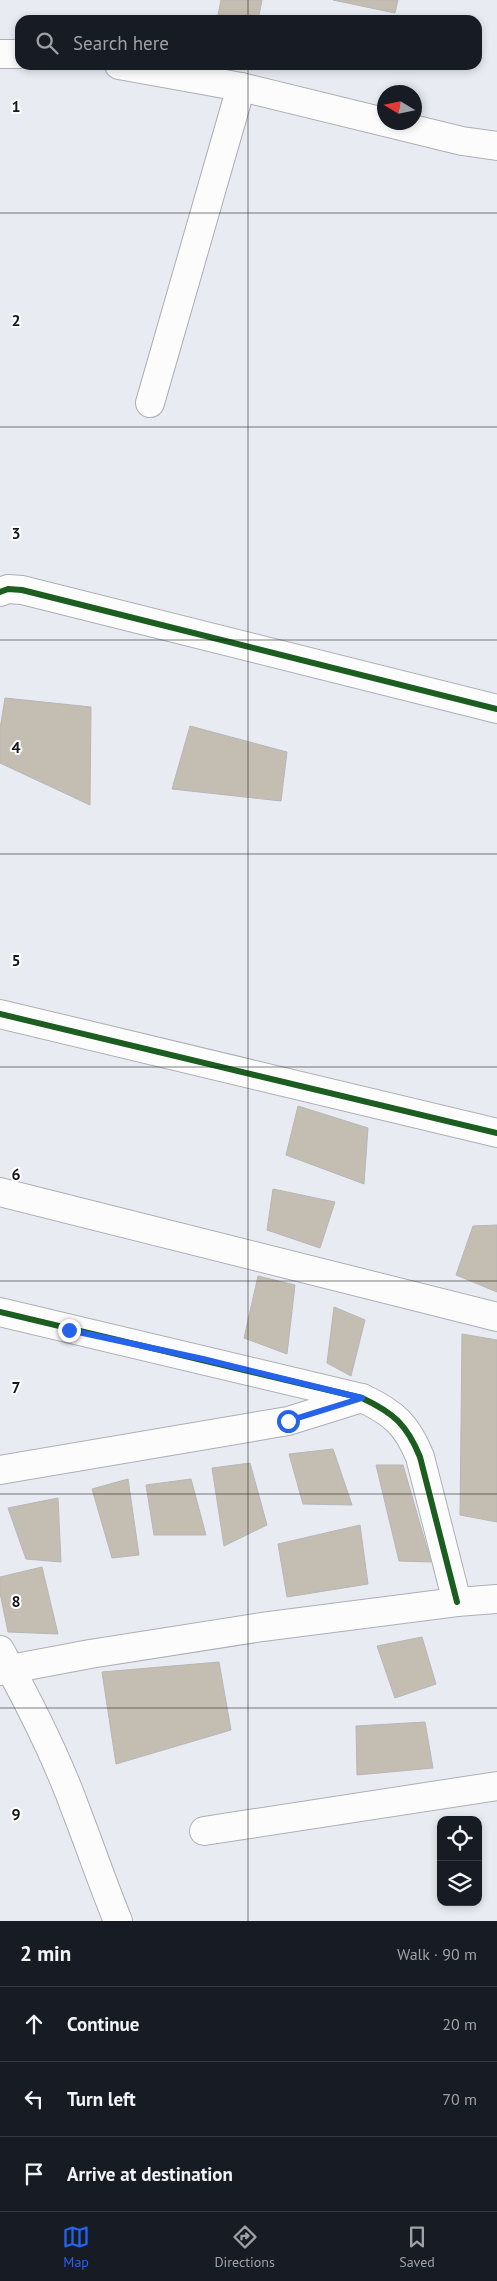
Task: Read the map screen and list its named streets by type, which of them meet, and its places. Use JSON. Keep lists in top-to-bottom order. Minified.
{"north":"left","page":{"search":"Search here","heading":["2 min","Walk · 90 m"],"list":[["Continue","20 m"],["Turn left","70 m"],"Arrive at destination"],"nav":["Map","Directions","Saved"]},"grid":{"rows":["1","2","3","4","5","6","7","8","9"]}}
